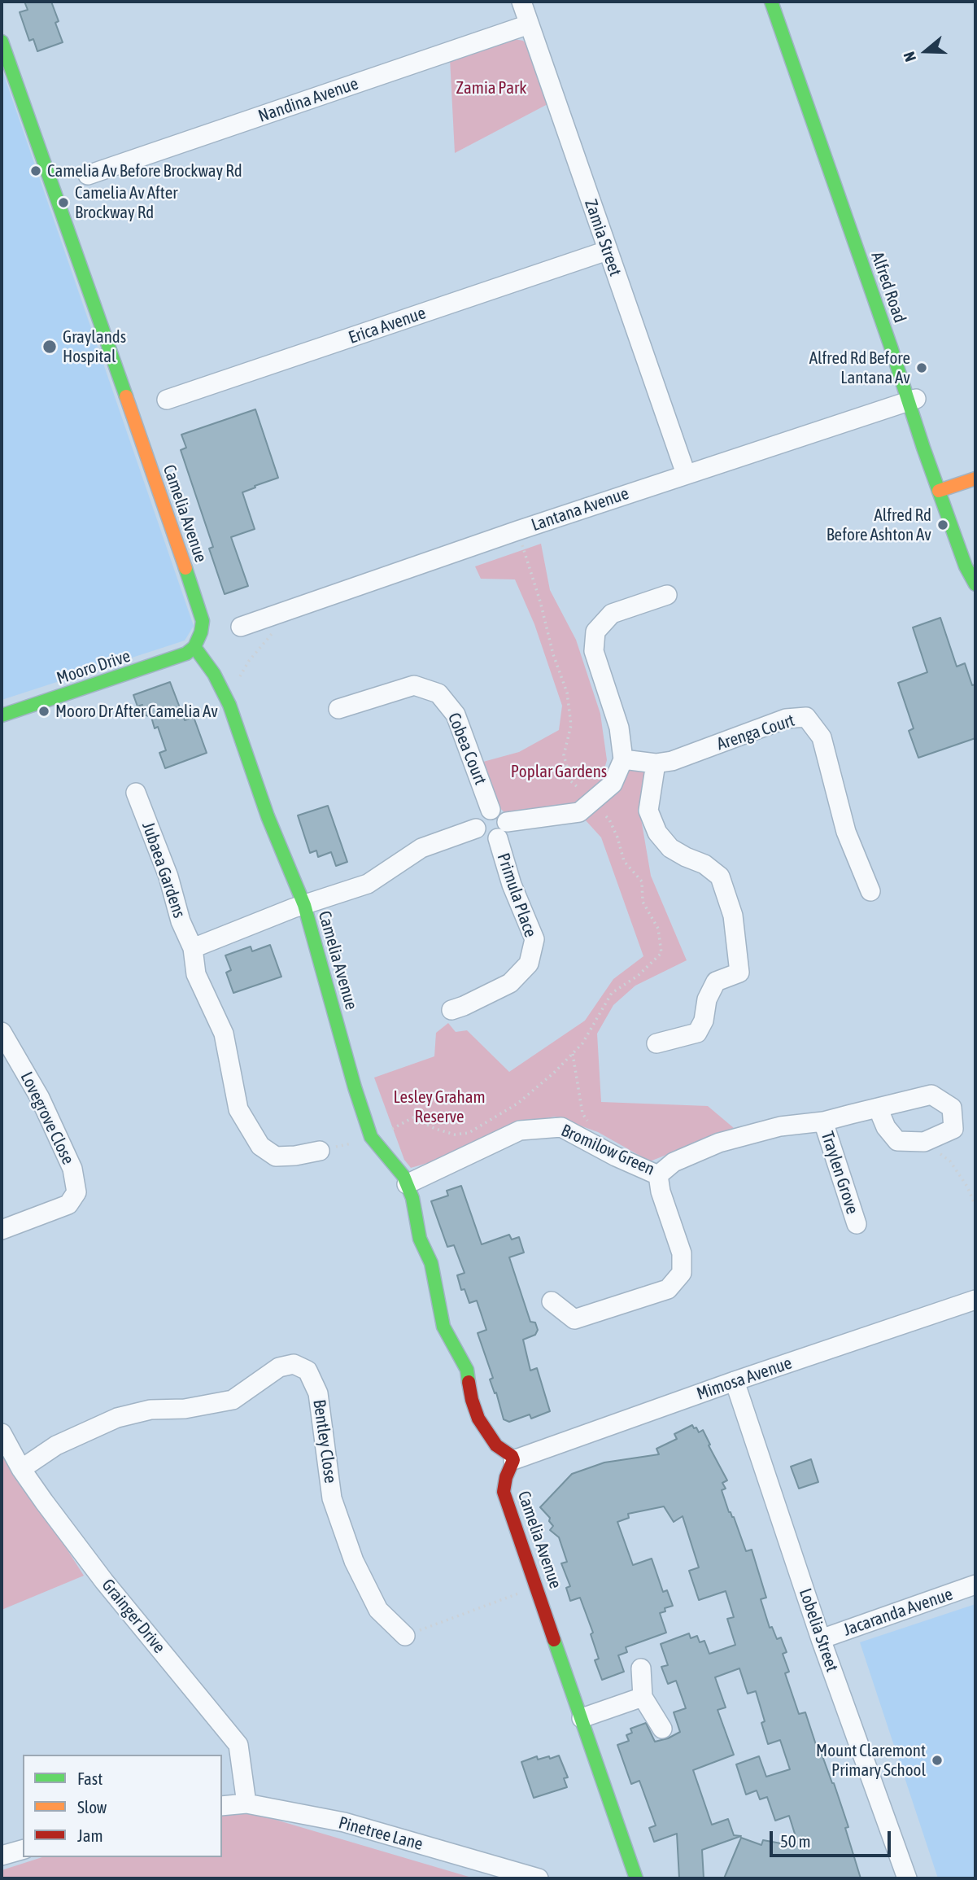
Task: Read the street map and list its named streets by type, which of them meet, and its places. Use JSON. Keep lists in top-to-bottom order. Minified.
{"streets":{"street":["Nandina Avenue","Zamia Street","Alfred Road","Erica Avenue","Lantana Avenue","Camelia Avenue","Mooro Drive","Arenga Court","Cobea Court","Jubaea Gardens","Primula Place","Lovegrove Close","Bromilow Green","Traylen Grove","Mimosa Avenue","Bentley Close","Jacaranda Avenue","Grainger Drive","Lobelia Street","Pinetree Lane"]},"crossings":[["Nandina Avenue","Zamia Street"],["Zamia Street","Erica Avenue"],["Zamia Street","Lantana Avenue"],["Alfred Road","Lantana Avenue"],["Camelia Avenue","Mooro Drive"],["Camelia Avenue","Bromilow Green"],["Camelia Avenue","Mimosa Avenue"],["Cobea Court","Primula Place"],["Bromilow Green","Traylen Grove"],["Mimosa Avenue","Lobelia Street"],["Bentley Close","Grainger Drive"],["Jacaranda Avenue","Lobelia Street"],["Grainger Drive","Pinetree Lane"]],"parks":["Zamia Park","Poplar Gardens","Lesley Graham Reserve"],"places":["Camelia Av Before Brockway Rd","Camelia Av After Brockway Rd","Graylands Hospital","Alfred Rd Before Lantana Av","Alfred Rd Before Ashton Av","Mooro Dr After Camelia Av","Mount Claremont Primary School"],"legend":["Fast","Slow","Jam"],"scale_bar":"50 m","north":"left"}
